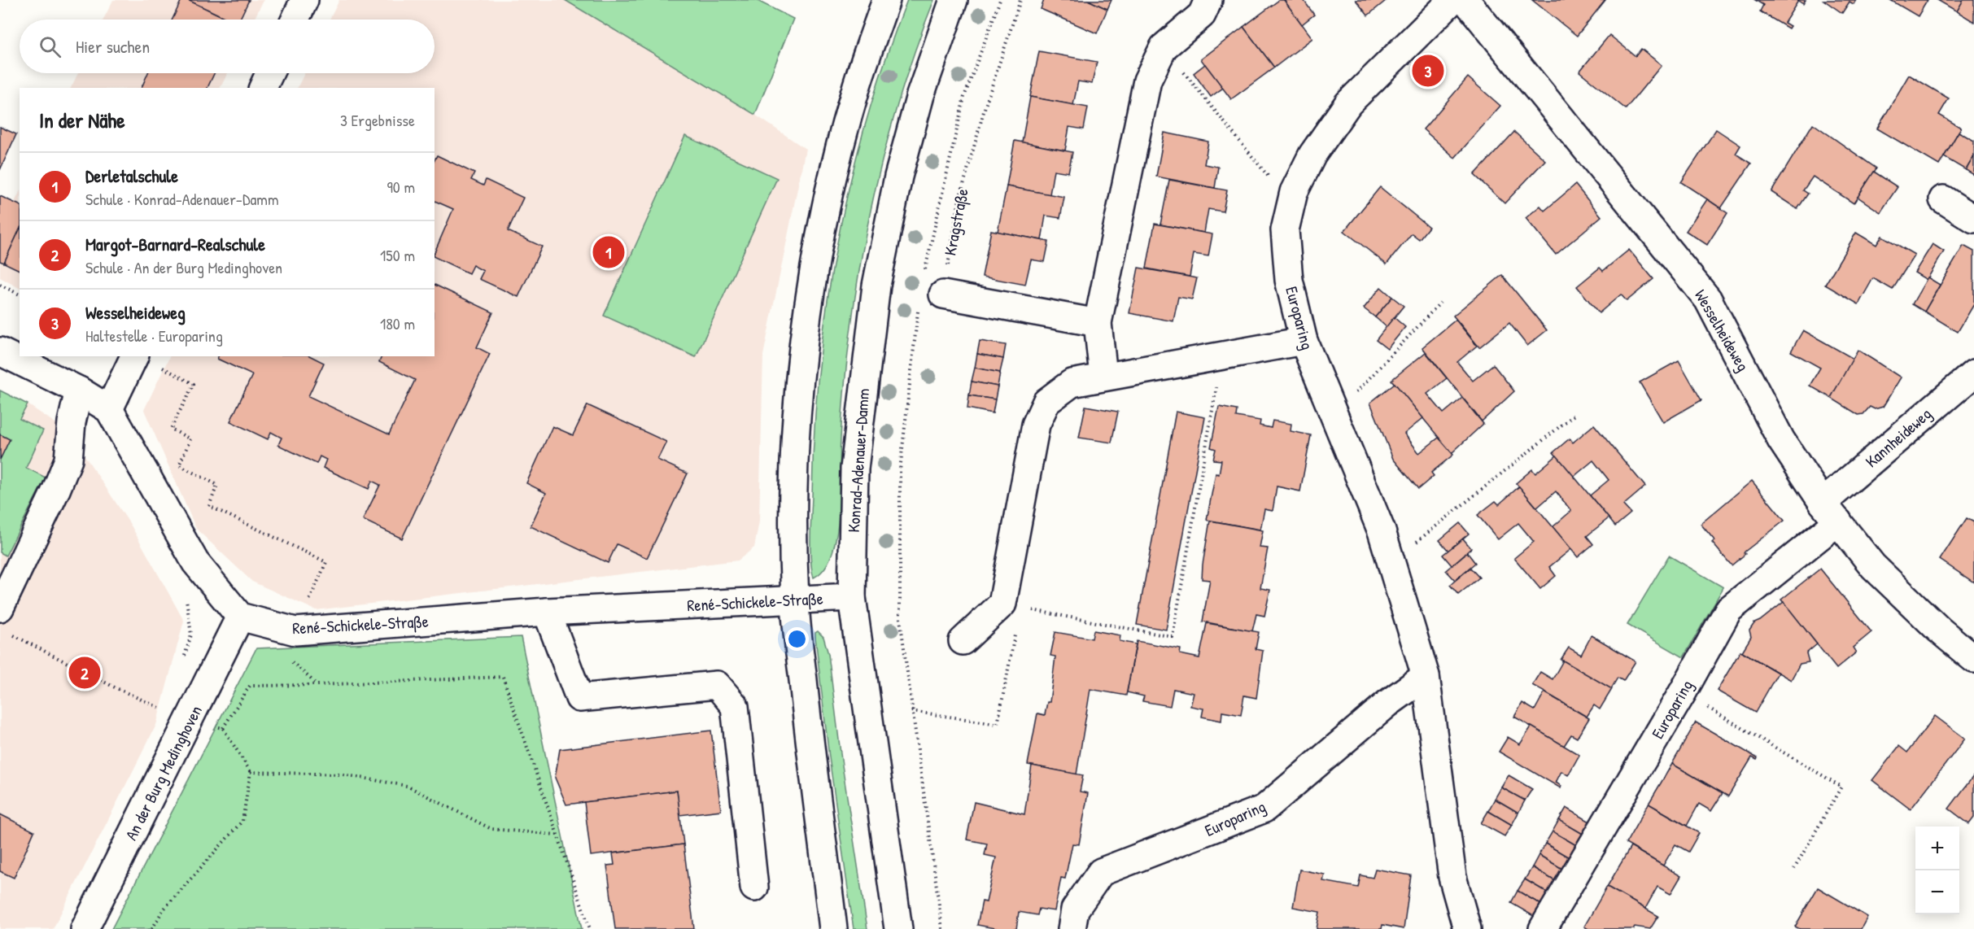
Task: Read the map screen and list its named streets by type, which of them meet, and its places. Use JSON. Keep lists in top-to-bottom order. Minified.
{"streets":{"street":["Europaring","Wesselheideweg","Kannheideweg","Konrad-Adenauer-Damm","René-Schickele-Straße","An der Burg Medinghoven"],"path":["Kragstraße"]},"crossings":[["Europaring","Wesselheideweg"],["Europaring","Kannheideweg"],["Wesselheideweg","Kannheideweg"],["Konrad-Adenauer-Damm","René-Schickele-Straße"],["René-Schickele-Straße","An der Burg Medinghoven"]],"page":{"search":"Hier suchen","pins":["3","1","2"],"heading":["In der Nähe","3 Ergebnisse"],"list":[{"mark":"1","name":"Derletalschule","note":"Schule · Konrad-Adenauer-Damm","value":"90 m"},{"mark":"2","name":"Margot-Barnard-Realschule","note":"Schule · An der Burg Medinghoven","value":"150 m"},{"mark":"3","name":"Wesselheideweg","note":"Haltestelle · Europaring","value":"180 m"}],"map_buttons":["+","−"]}}
